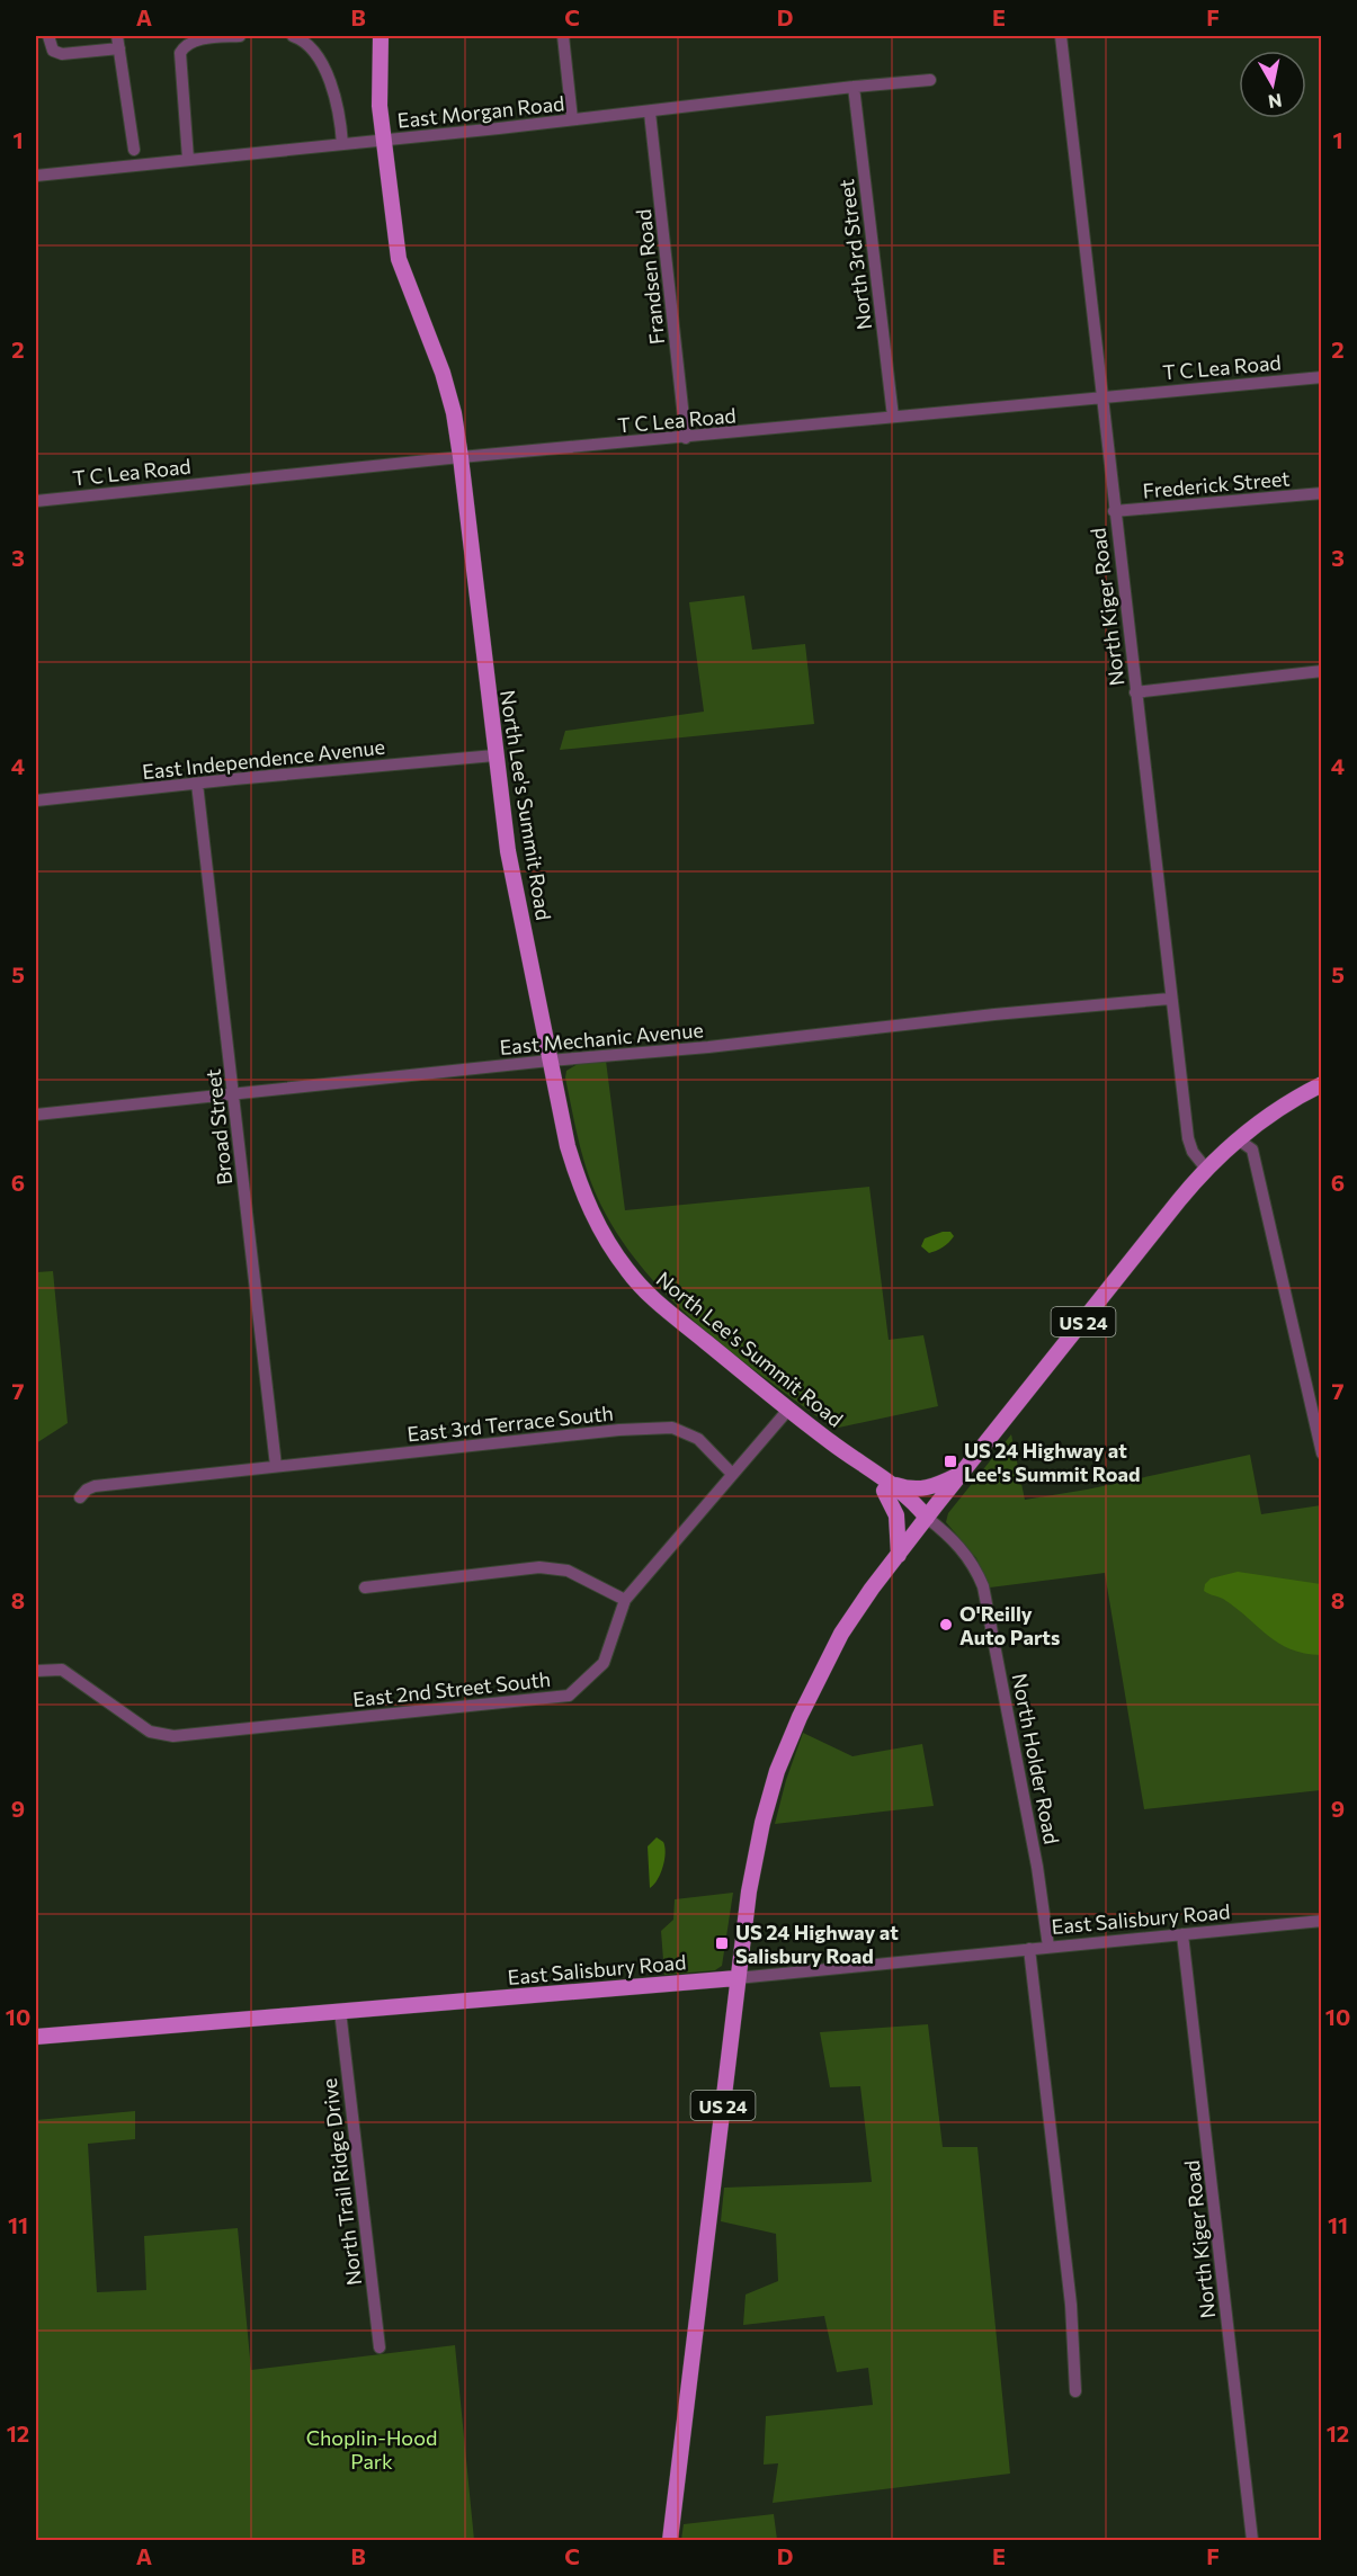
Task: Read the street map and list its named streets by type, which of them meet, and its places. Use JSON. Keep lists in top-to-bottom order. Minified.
{"streets":{"main road":["North Lee's Summit Road","US 24","East Salisbury Road"],"street":["East Morgan Road","North 3rd Street","Frandsen Road","T C Lea Road","Frederick Street","North Kiger Road","East Independence Avenue","East Mechanic Avenue","Broad Street","East 3rd Terrace South","East 2nd Street South","North Holder Road","North Trail Ridge Drive"]},"crossings":[["East Morgan Road","North 3rd Street"],["East Morgan Road","Frandsen Road"],["East Morgan Road","North Lee's Summit Road"],["North 3rd Street","T C Lea Road"],["Frandsen Road","T C Lea Road"],["T C Lea Road","North Kiger Road"],["T C Lea Road","North Lee's Summit Road"],["Frederick Street","North Kiger Road"],["North Kiger Road","East Mechanic Avenue"],["North Kiger Road","US 24"],["North Kiger Road","East Salisbury Road"],["East Independence Avenue","North Lee's Summit Road"],["East Independence Avenue","Broad Street"],["North Lee's Summit Road","East Mechanic Avenue"],["North Lee's Summit Road","US 24"],["North Lee's Summit Road","East 2nd Street South"],["North Lee's Summit Road","North Holder Road"],["East Mechanic Avenue","Broad Street"],["Broad Street","East 3rd Terrace South"],["US 24","North Holder Road"],["US 24","East Salisbury Road"],["East 3rd Terrace South","East 2nd Street South"],["North Holder Road","East Salisbury Road"],["East Salisbury Road","North Trail Ridge Drive"]],"parks":["Choplin-Hood Park"],"places":{"transit":["US 24 Highway at Lee's Summit Road","US 24 Highway at Salisbury Road"],"other":["O'Reilly Auto Parts"]},"north":"bottom","grid":{"columns":["A","B","C","D","E","F"],"rows":["1","2","3","4","5","6","7","8","9","10","11","12"]}}
